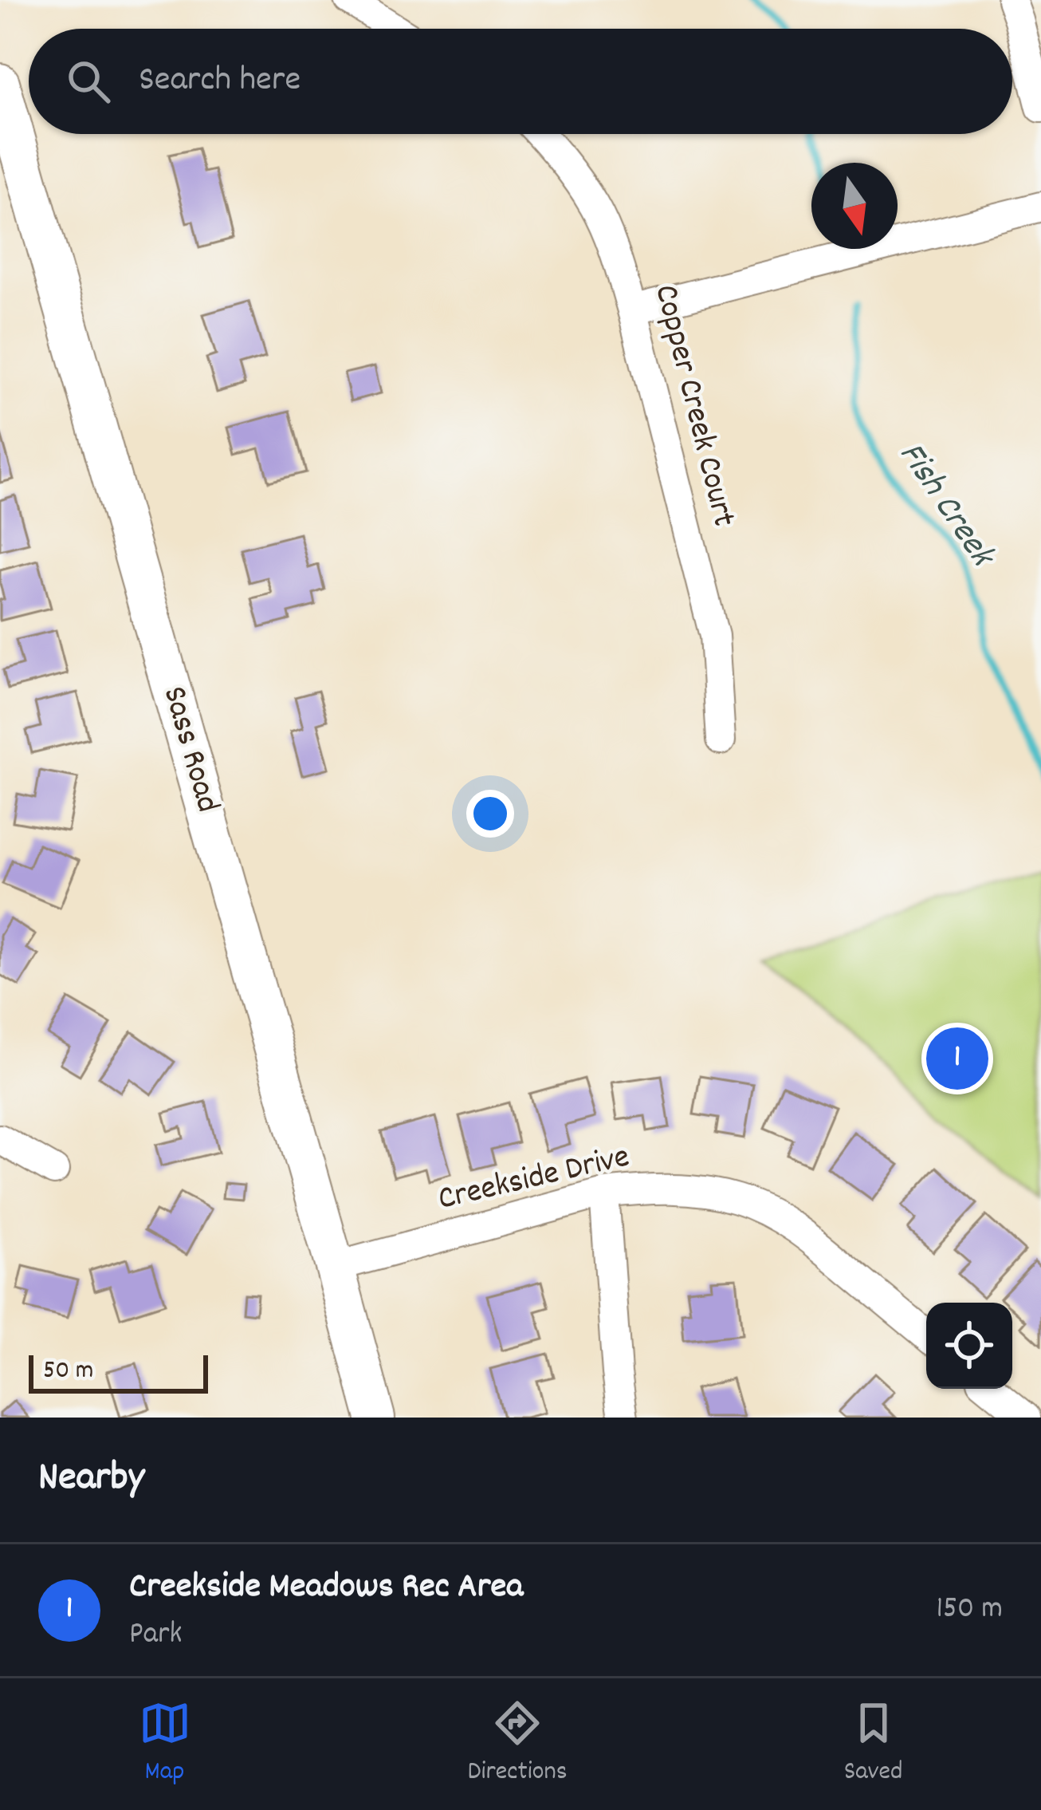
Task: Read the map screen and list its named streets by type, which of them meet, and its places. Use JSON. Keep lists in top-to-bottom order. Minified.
{"streets":{"street":["Copper Creek Court","Sass Road","Creekside Drive"]},"crossings":[["Sass Road","Creekside Drive"]],"water":["Fish Creek"],"scale_bar":"50 m","north":"bottom","page":{"search":"Search here","pins":"1","scale":"50 m","heading":"Nearby","list":[{"mark":"1","name":"Creekside Meadows Rec Area","note":"Park","value":"150 m"}],"nav":["Map","Directions","Saved"]}}
